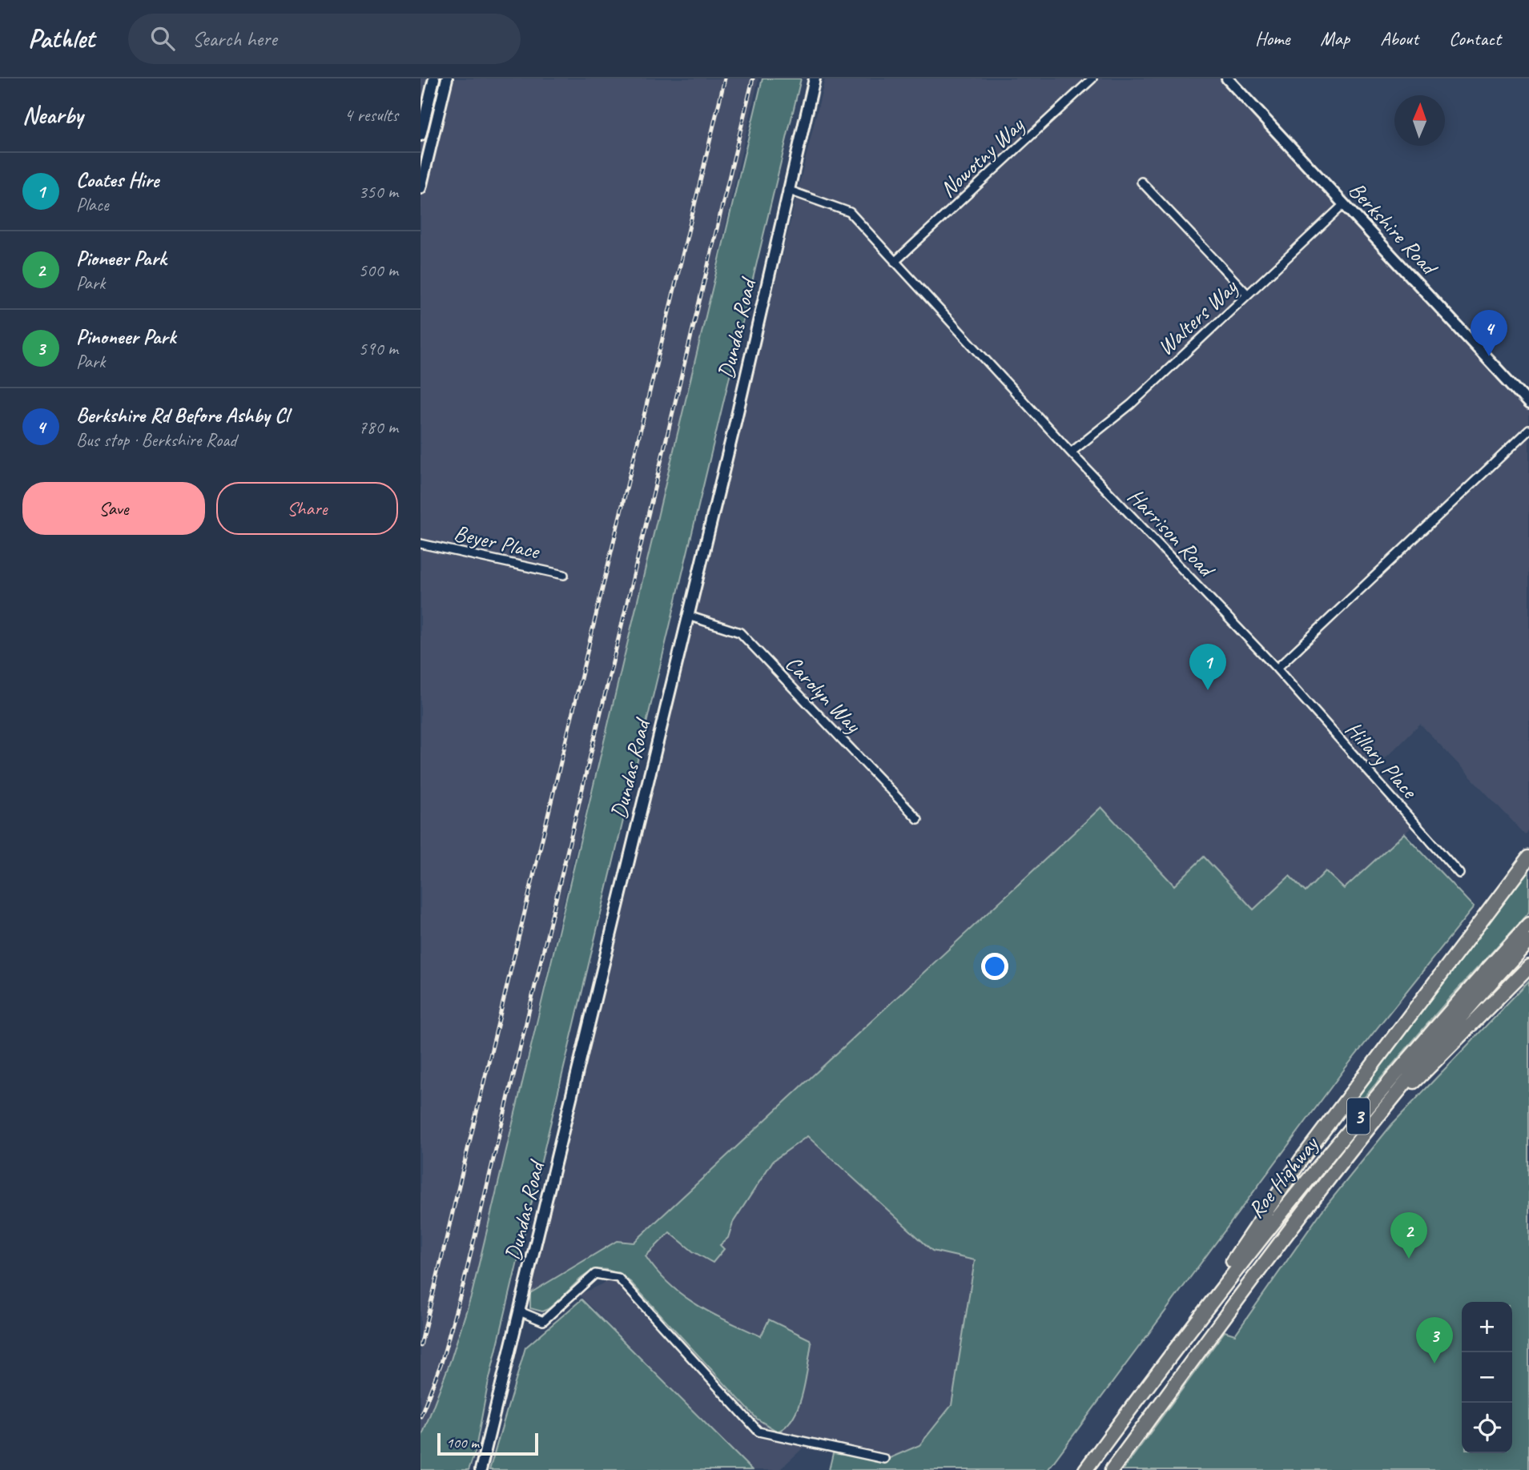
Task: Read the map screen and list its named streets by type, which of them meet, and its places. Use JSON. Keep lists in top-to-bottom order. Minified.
{"streets":{"highway":["3","Roe Highway"],"main road":["Berkshire Road","Dundas Road"],"street":["Nowotny Way","Walters Way","Harrison Road","Beyer Place","Carolyn Way","Hillary Place"]},"crossings":[["Nowotny Way","Harrison Road"],["Berkshire Road","Walters Way"],["Walters Way","Harrison Road"],["Dundas Road","Harrison Road"],["Dundas Road","Carolyn Way"],["Harrison Road","Hillary Place"]],"scale_bar":"100 m","north":"top","page":{"header":"Pathlet","search":"Search here","nav":["Home","Map","About","Contact"],"heading":["Nearby","4 results"],"list":[{"mark":"1","name":"Coates Hire","note":"Place","value":"350 m"},{"mark":"2","name":"Pioneer Park","note":"Park","value":"500 m"},{"mark":"3","name":"Pinoneer Park","note":"Park","value":"590 m"},{"mark":"4","name":"Berkshire Rd Before Ashby Cl","note":"Bus stop · Berkshire Road","value":"780 m"}],"pins":["4","1","2","3"],"buttons":["Save","Share"],"map_buttons":["+","−"],"scale":"100 m"}}
